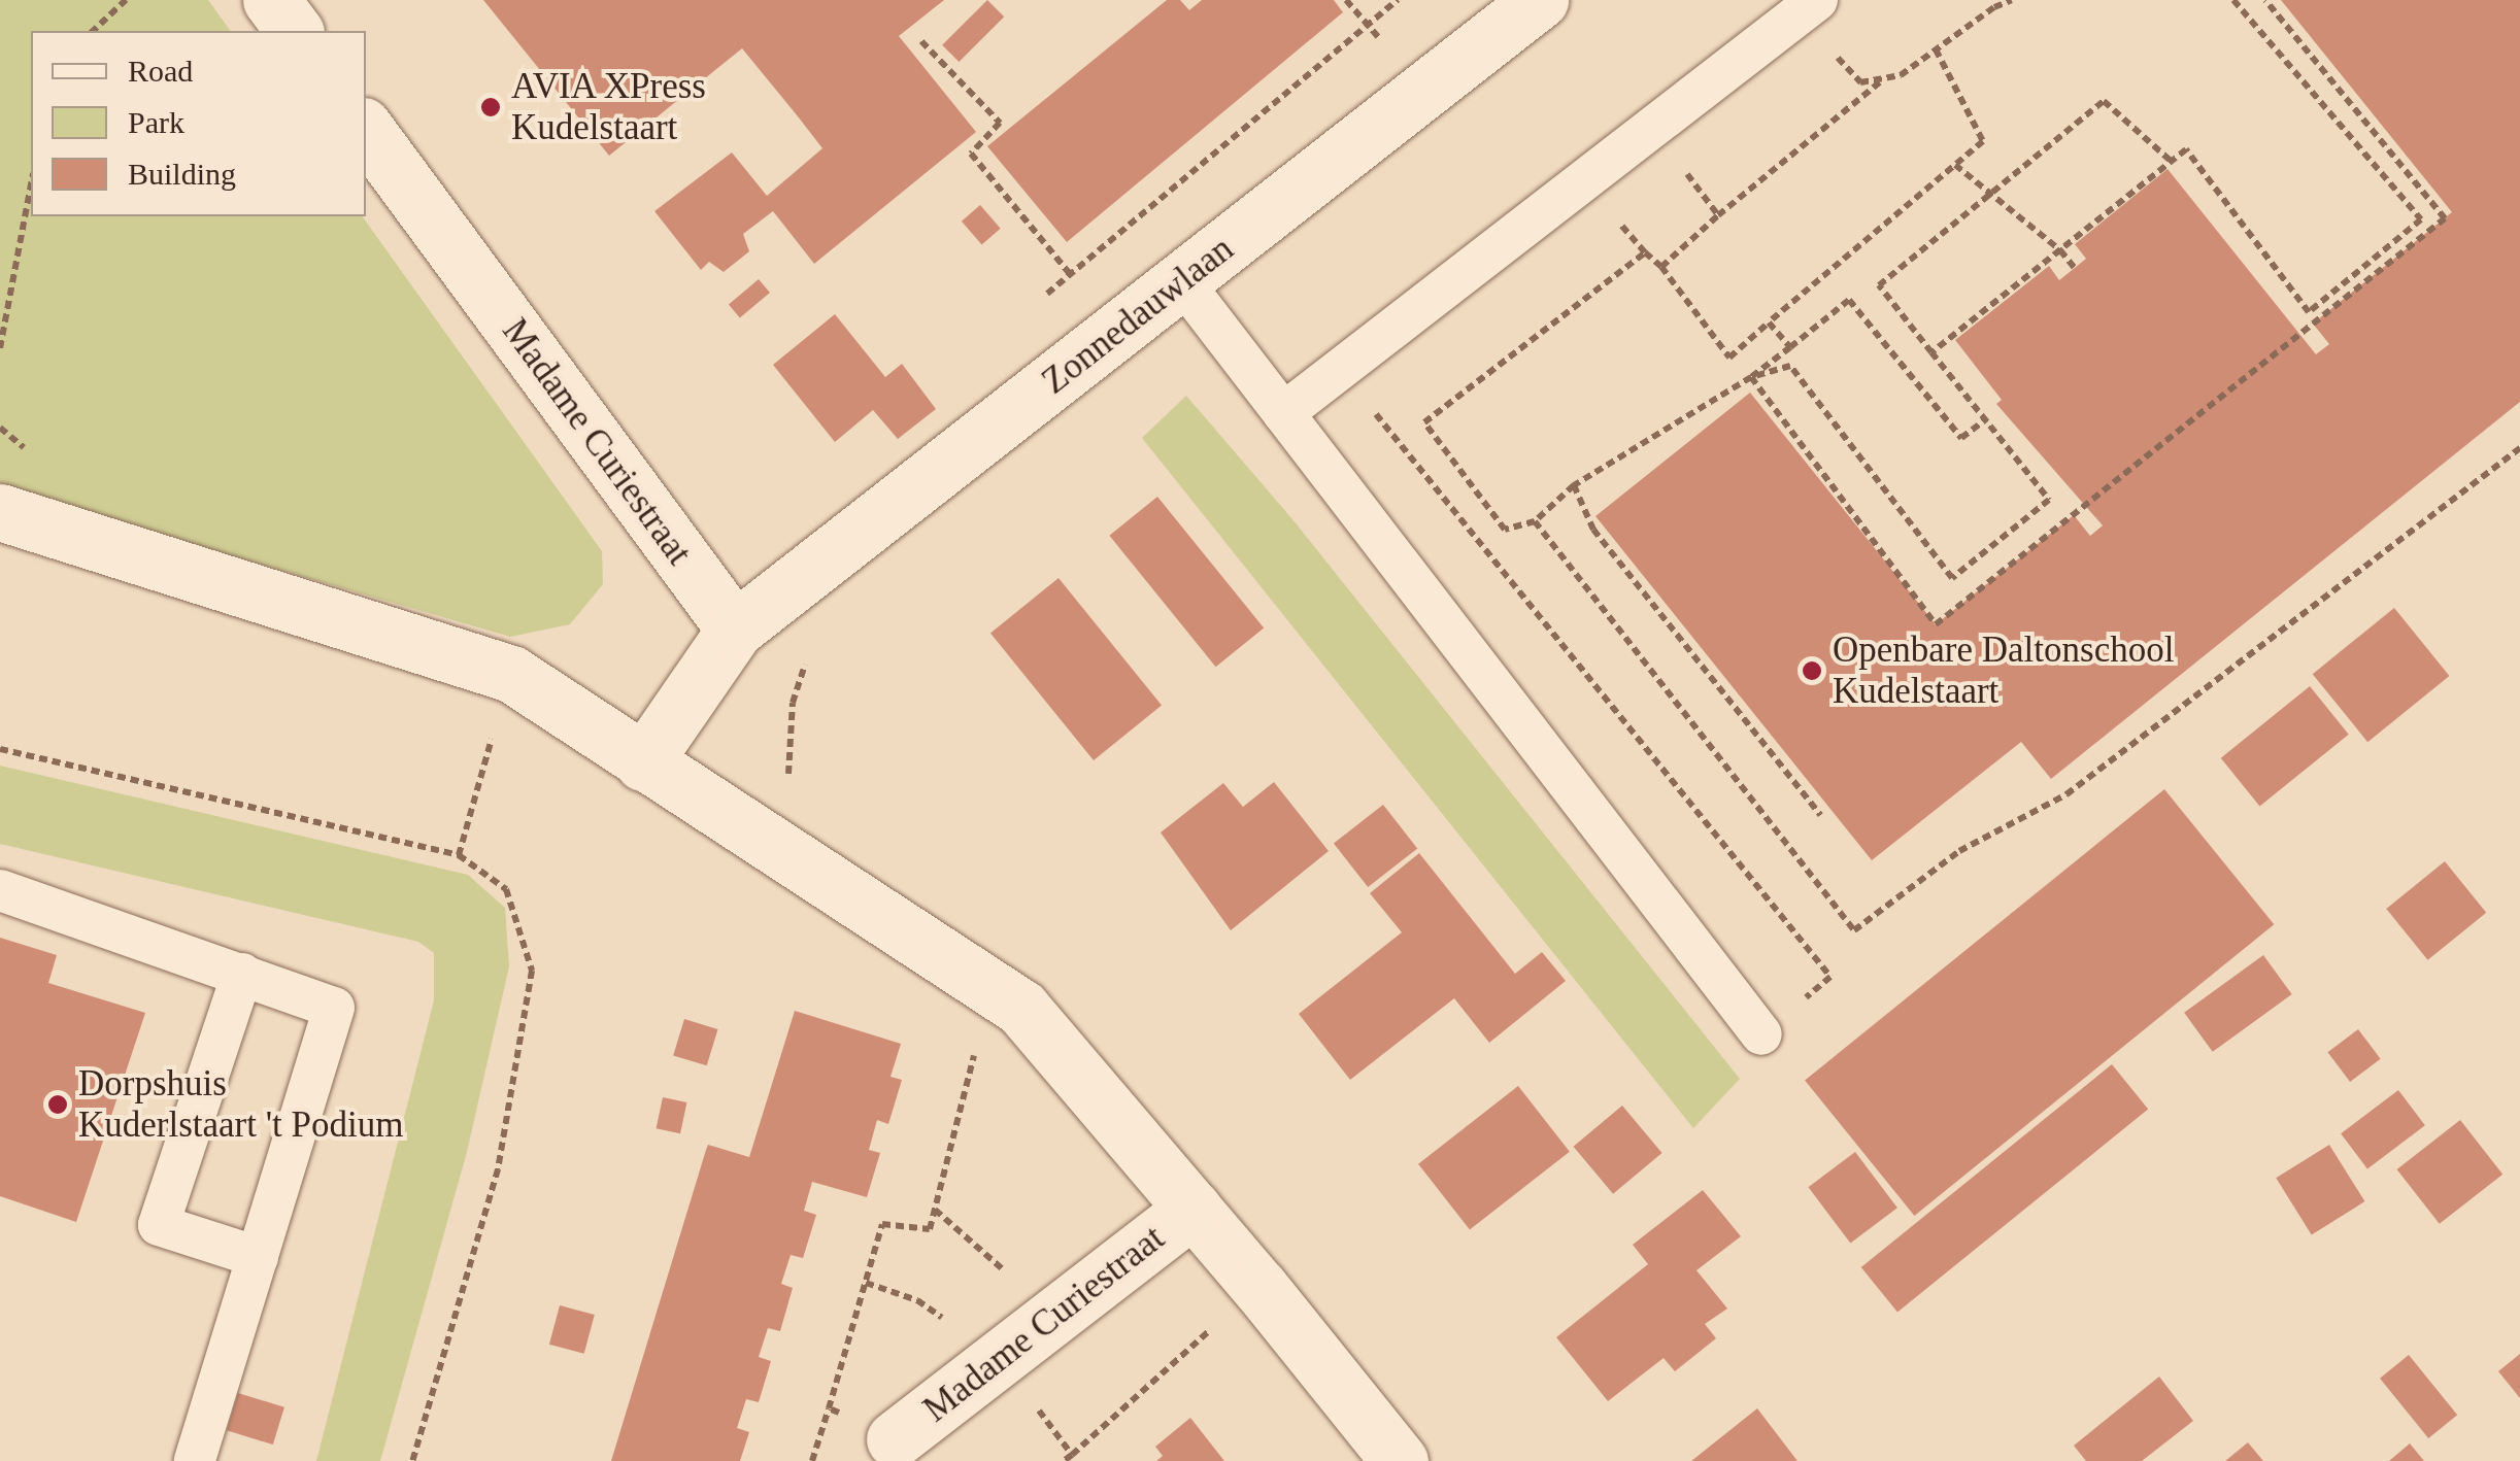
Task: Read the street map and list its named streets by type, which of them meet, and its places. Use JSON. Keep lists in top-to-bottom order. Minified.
{"streets":{"street":["Zonnedauwlaan","Madame Curiestraat"]},"crossings":[["Zonnedauwlaan","Madame Curiestraat"]],"places":["AVIA XPress Kudelstaart","Openbare Daltonschool Kudelstaart","Dorpshuis Kuderlstaart 't Podium"],"legend":["Road","Park","Building"]}
